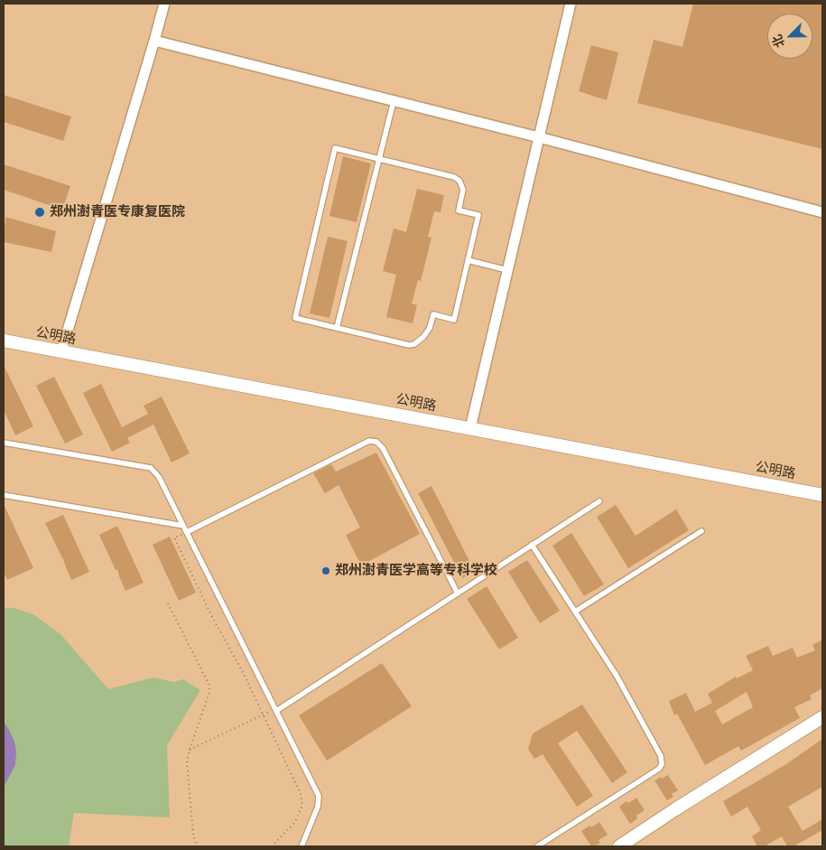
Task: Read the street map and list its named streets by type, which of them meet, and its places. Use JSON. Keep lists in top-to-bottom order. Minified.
{"streets":{"street":["公明路"]},"places":["郑州澍青医专康复医院","郑州澍青医学高等专科学校"],"north":"bottom left"}
